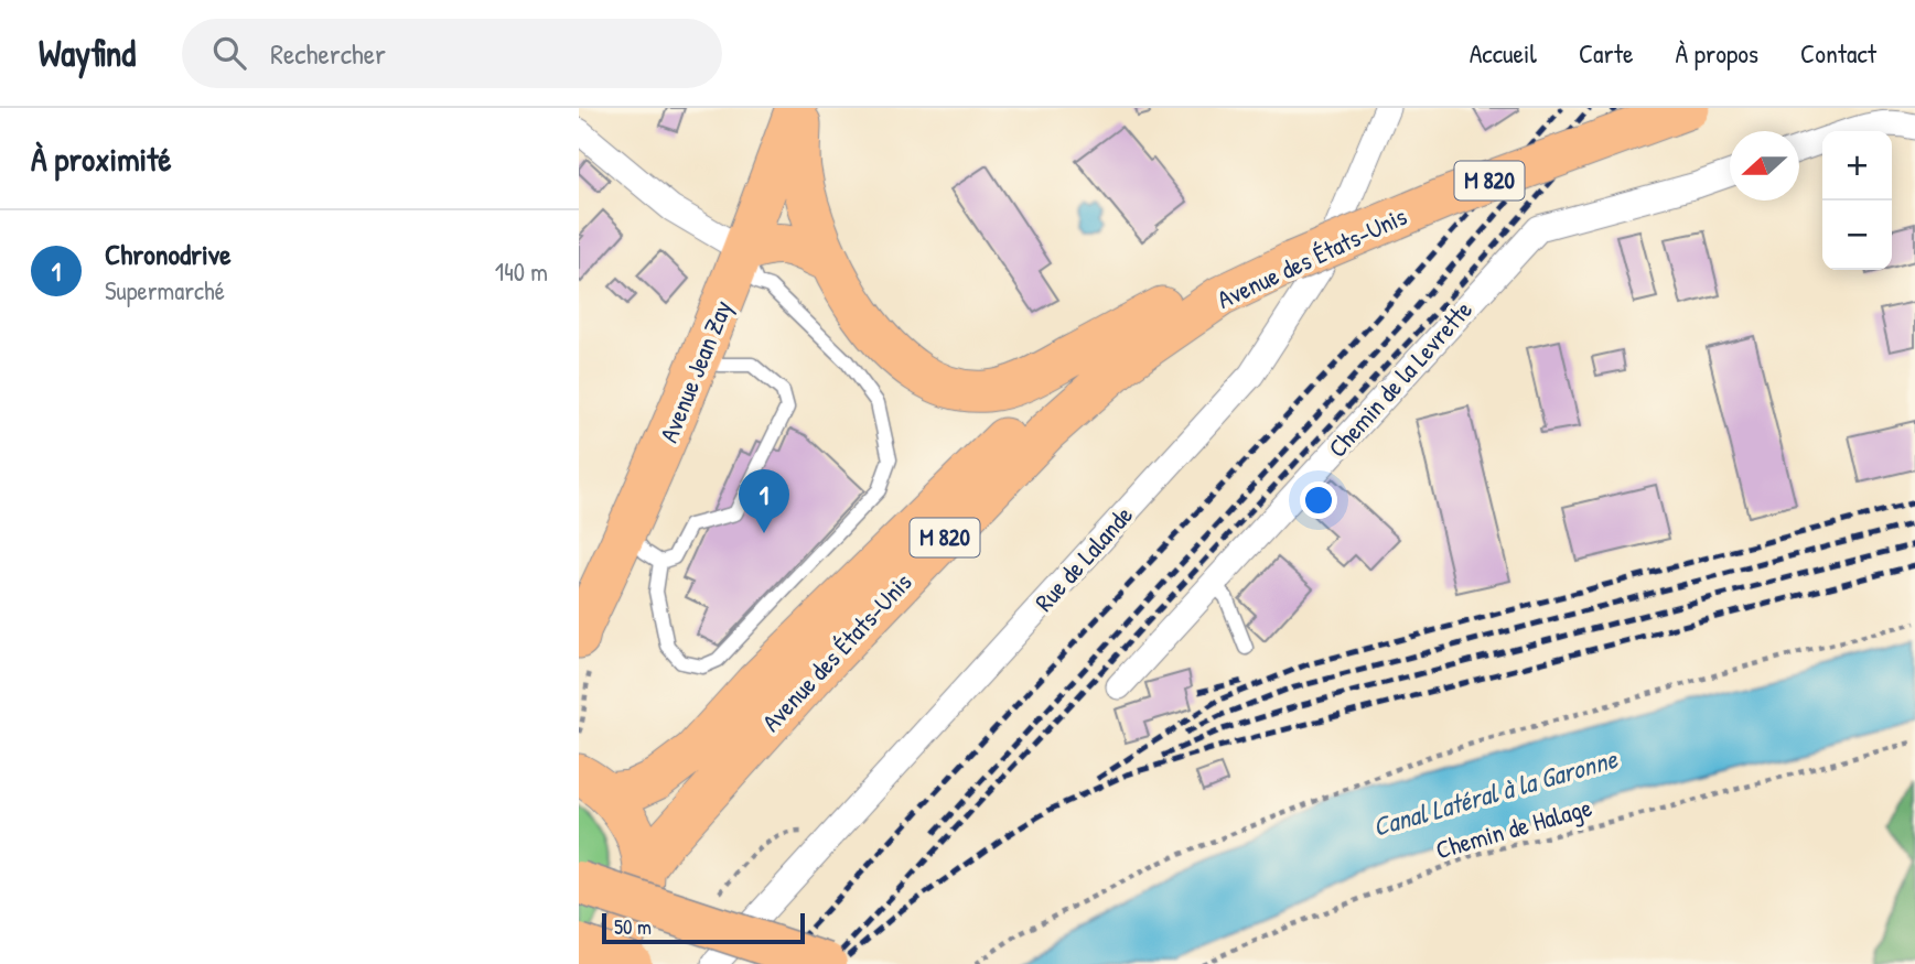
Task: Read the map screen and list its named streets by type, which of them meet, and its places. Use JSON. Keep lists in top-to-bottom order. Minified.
{"streets":{"main road":["M 820","Avenue des États-Unis","Avenue Jean Zay"],"street":["Chemin de la Levrette","Rue de Lalande"],"path":["Chemin de Halage"]},"water":["Canal Latéral à la Garonne"],"scale_bar":"50 m","north":"left","page":{"header":"Wayfind","search":"Rechercher","nav":["Accueil","Carte","À propos","Contact"],"heading":"À proximité","map_buttons":["+","−"],"list":[{"mark":"1","name":"Chronodrive","note":"Supermarché","value":"140 m"}],"pins":"1","scale":"50 m"}}
